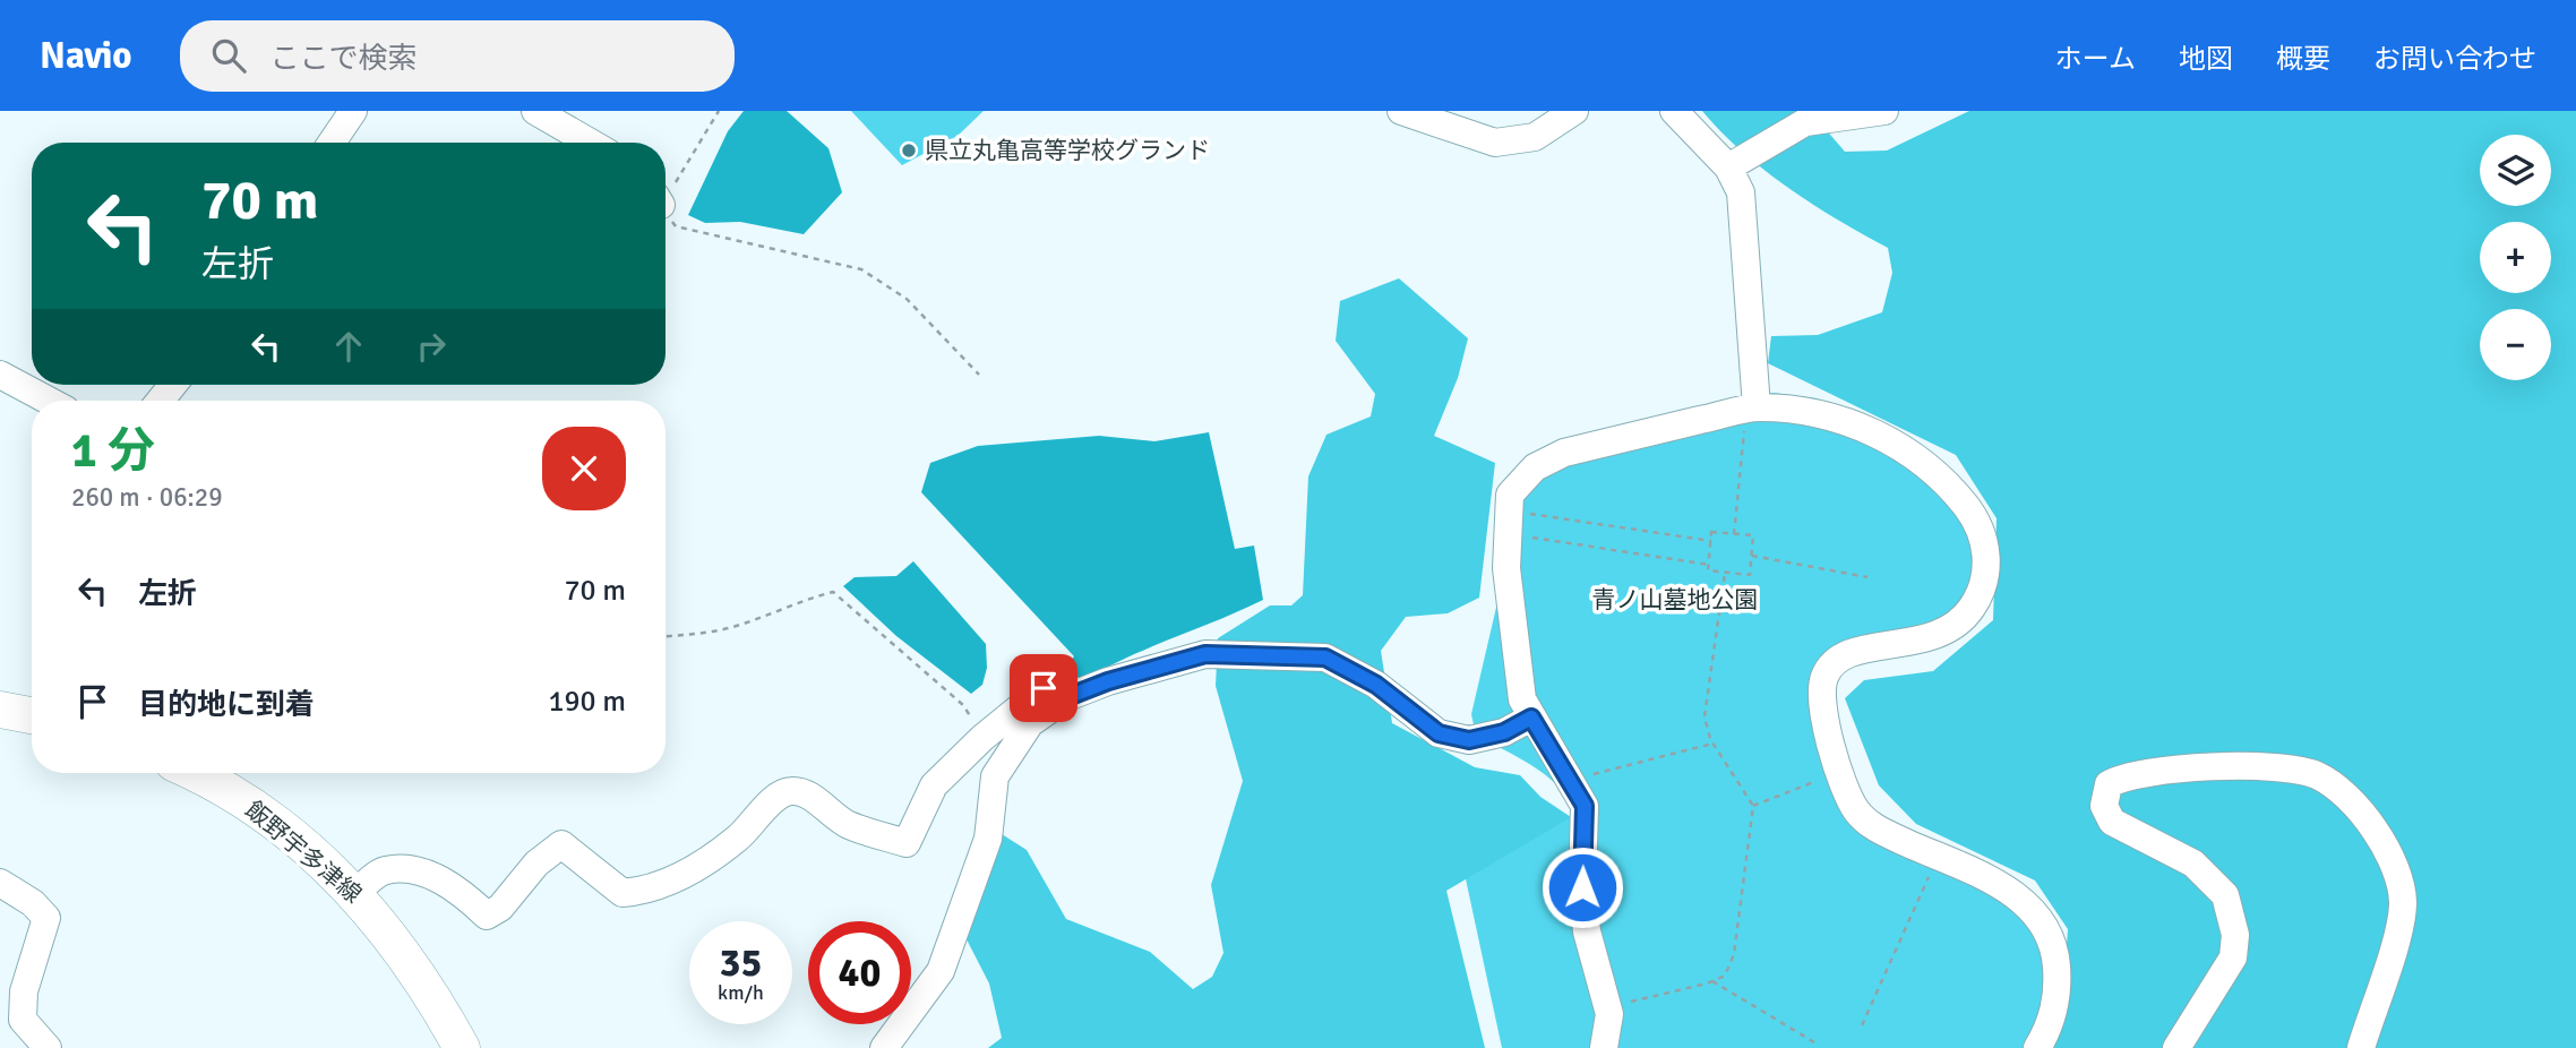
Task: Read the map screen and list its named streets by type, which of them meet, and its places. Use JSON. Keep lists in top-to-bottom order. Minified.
{"streets":{"main road":["飯野宇多津線"]},"parks":["青ノ山墓地公園"],"places":["県立丸亀高等学校グランド"],"page":{"header":"Navio","search":"ここで検索","nav":["ホーム","地図","概要","お問い合わせ"],"map_buttons":["+","−"],"turn":["70 m","左折"],"heading":["1 分","260 m · 06:29"],"list":[{"name":"左折","value":"70 m"},{"name":"目的地に到着","value":"190 m"}],"speed":"35 km/h","limit":"40"}}
